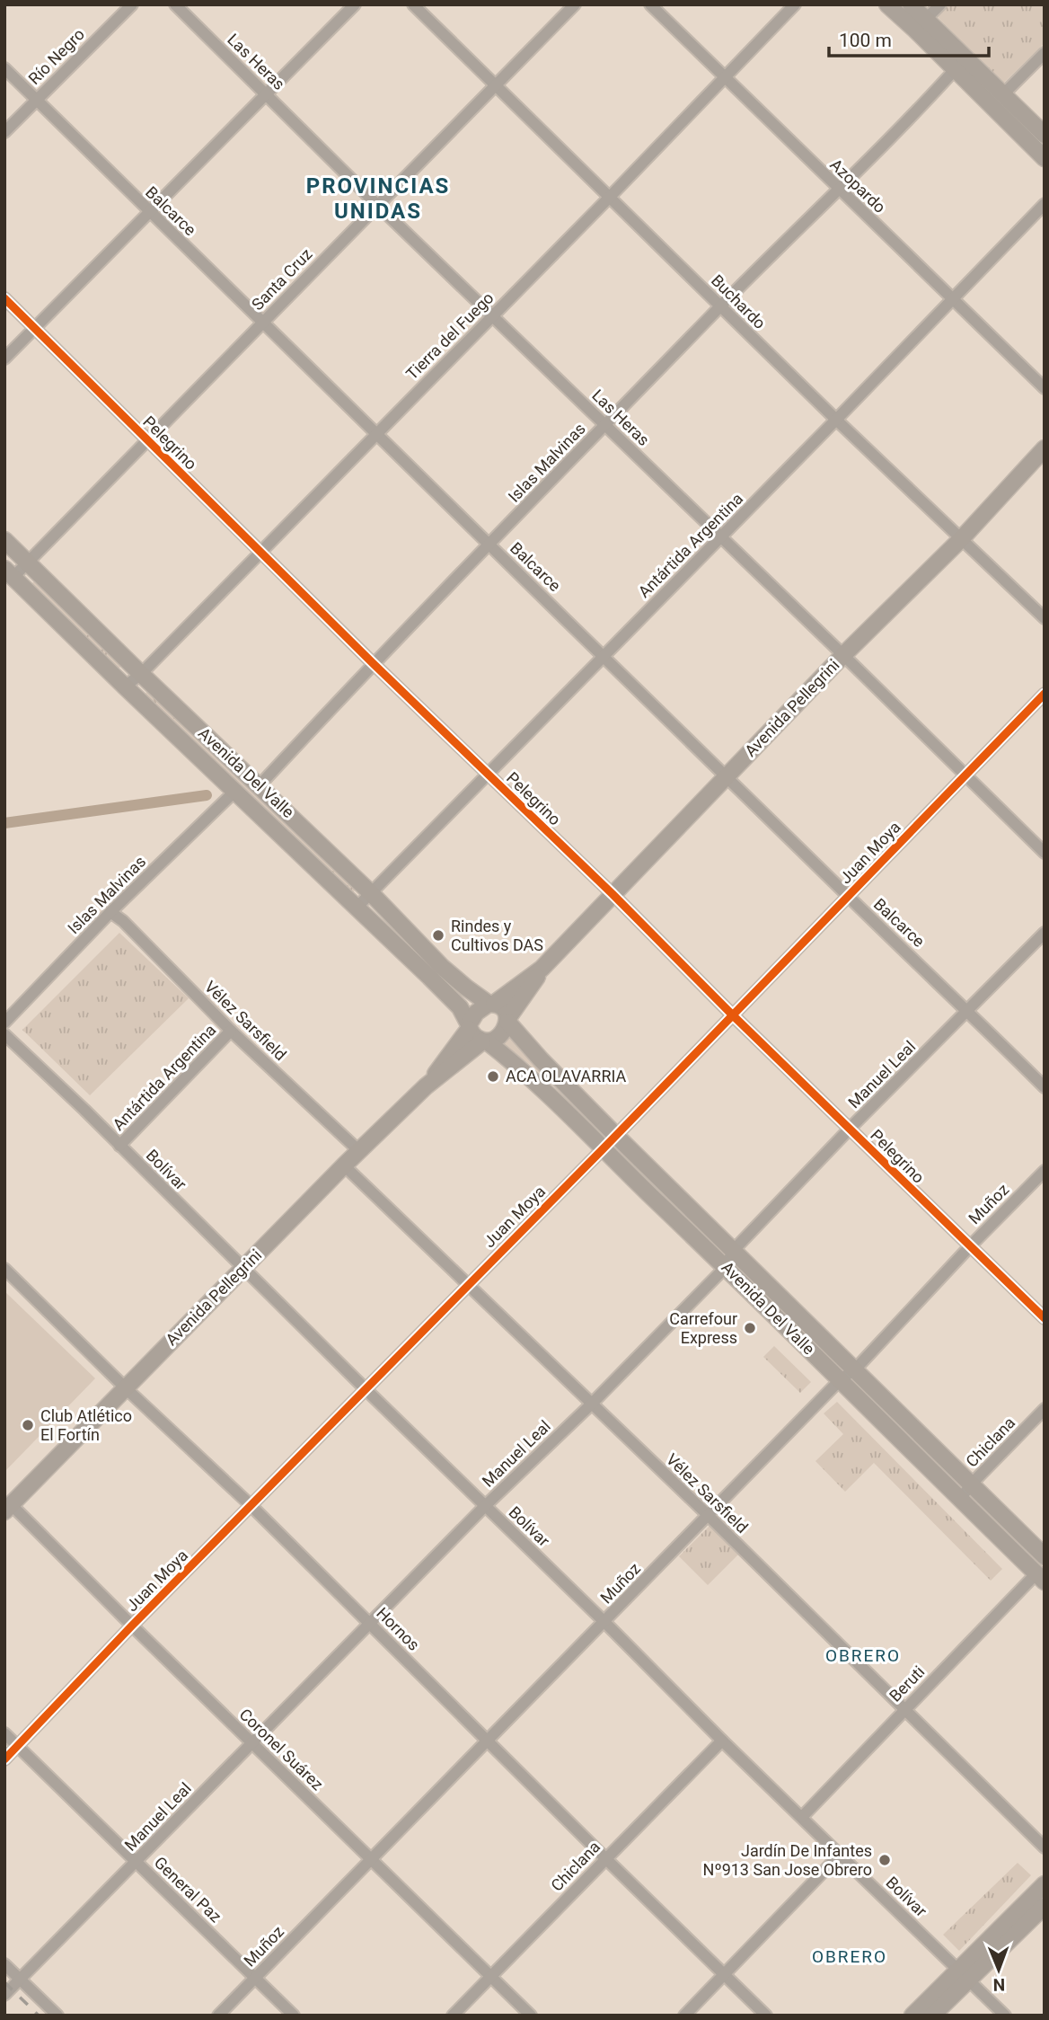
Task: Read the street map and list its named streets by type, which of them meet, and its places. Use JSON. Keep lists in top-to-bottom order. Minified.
{"streets":{"main road":["Avenida Pellegrini","Avenida Del Valle"],"street":["Río Negro","Las Heras","Azopardo","Balcarce","Santa Cruz","Buchardo","Tierra del Fuego","Pelegrino","Islas Malvinas","Antártida Argentina","Juan Moya","Vélez Sarsfield","Manuel Leal","Bolívar","Muñoz","Chiclana","Hornos","Beruti","Coronel Suárez","General Paz"]},"crossings":[["Río Negro","Balcarce"],["Las Heras","Santa Cruz"],["Las Heras","Tierra del Fuego"],["Las Heras","Islas Malvinas"],["Las Heras","Antártida Argentina"],["Las Heras","Avenida Pellegrini"],["Las Heras","Juan Moya"],["Azopardo","Tierra del Fuego"],["Azopardo","Islas Malvinas"],["Azopardo","Antártida Argentina"],["Balcarce","Santa Cruz"],["Balcarce","Tierra del Fuego"],["Balcarce","Islas Malvinas"],["Balcarce","Antártida Argentina"],["Balcarce","Avenida Pellegrini"],["Balcarce","Juan Moya"],["Balcarce","Manuel Leal"],["Santa Cruz","Buchardo"],["Santa Cruz","Pelegrino"],["Santa Cruz","Avenida Del Valle"],["Buchardo","Tierra del Fuego"],["Buchardo","Islas Malvinas"],["Buchardo","Antártida Argentina"],["Buchardo","Avenida Pellegrini"],["Tierra del Fuego","Pelegrino"],["Tierra del Fuego","Avenida Del Valle"],["Pelegrino","Islas Malvinas"],["Pelegrino","Antártida Argentina"],["Pelegrino","Avenida Pellegrini"],["Pelegrino","Juan Moya"],["Pelegrino","Manuel Leal"],["Pelegrino","Muñoz"],["Islas Malvinas","Avenida Del Valle"],["Islas Malvinas","Vélez Sarsfield"],["Antártida Argentina","Avenida Del Valle"],["Antártida Argentina","Vélez Sarsfield"],["Antártida Argentina","Bolívar"],["Avenida Pellegrini","Avenida Del Valle"],["Avenida Pellegrini","Vélez Sarsfield"],["Avenida Pellegrini","Bolívar"],["Avenida Pellegrini","Hornos"],["Avenida Pellegrini","Coronel Suárez"],["Avenida Del Valle","Juan Moya"],["Avenida Del Valle","Manuel Leal"],["Avenida Del Valle","Muñoz"],["Avenida Del Valle","Chiclana"],["Avenida Del Valle","Beruti"],["Juan Moya","Vélez Sarsfield"],["Juan Moya","Bolívar"],["Juan Moya","Hornos"],["Juan Moya","Coronel Suárez"],["Juan Moya","General Paz"],["Vélez Sarsfield","Manuel Leal"],["Vélez Sarsfield","Muñoz"],["Vélez Sarsfield","Beruti"],["Manuel Leal","Bolívar"],["Manuel Leal","Hornos"],["Manuel Leal","Coronel Suárez"],["Manuel Leal","General Paz"],["Bolívar","Muñoz"],["Bolívar","Chiclana"],["Bolívar","Beruti"],["Muñoz","Hornos"],["Muñoz","Coronel Suárez"],["Muñoz","General Paz"],["Chiclana","Hornos"],["Chiclana","Coronel Suárez"]],"districts":["PROVINCIAS UNIDAS","OBRERO","OBRERO"],"places":["Rindes y Cultivos DAS","ACA OLAVARRIA","Carrefour Express","Club Atlético El Fortín","Jardín De Infantes Nº913 San Jose Obrero"],"scale_bar":"100 m","north":"bottom"}
